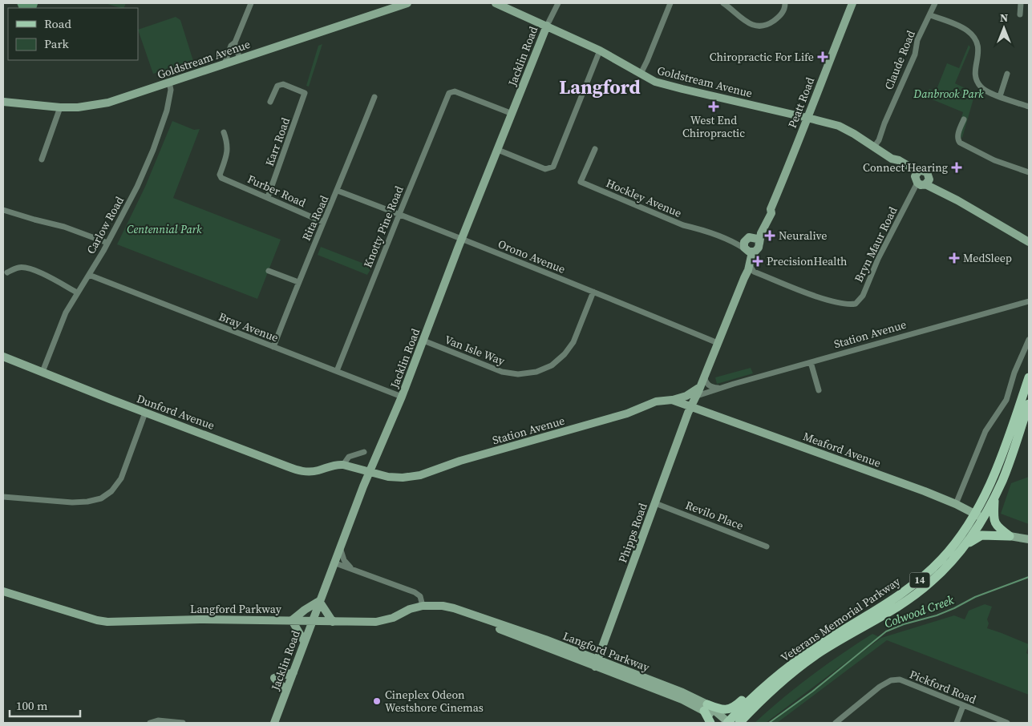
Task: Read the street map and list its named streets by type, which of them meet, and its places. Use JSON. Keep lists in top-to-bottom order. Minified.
{"streets":{"main road":["Jacklin Road","Goldstream Avenue","Peatt Road","Station Avenue","Dunford Avenue","Meaford Avenue","Phipps Road","14","Langford Parkway","Veterans Memorial Parkway"],"street":["Claude Road","Karr Road","Furber Road","Hockley Avenue","Rita Road","Carlow Road","Knotty Pine Road","Bryn Maur Road","Orono Avenue","Bray Avenue","Van Isle Way","Revilo Place","Pickford Road"]},"crossings":[["Jacklin Road","Goldstream Avenue"],["Jacklin Road","Knotty Pine Road"],["Jacklin Road","Orono Avenue"],["Jacklin Road","Bray Avenue"],["Jacklin Road","Station Avenue"],["Jacklin Road","Van Isle Way"],["Jacklin Road","Dunford Avenue"],["Jacklin Road","Langford Parkway"],["Goldstream Avenue","Claude Road"],["Goldstream Avenue","Peatt Road"],["Goldstream Avenue","Carlow Road"],["Goldstream Avenue","Bryn Maur Road"],["Peatt Road","Hockley Avenue"],["Peatt Road","Bryn Maur Road"],["Peatt Road","Orono Avenue"],["Peatt Road","Station Avenue"],["Peatt Road","Meaford Avenue"],["Peatt Road","Phipps Road"],["Karr Road","Furber Road"],["Furber Road","Rita Road"],["Rita Road","Orono Avenue"],["Rita Road","Bray Avenue"],["Carlow Road","Bray Avenue"],["Carlow Road","Dunford Avenue"],["Knotty Pine Road","Orono Avenue"],["Knotty Pine Road","Bray Avenue"],["Orono Avenue","Van Isle Way"],["Station Avenue","Dunford Avenue"],["Station Avenue","Meaford Avenue"],["Station Avenue","Phipps Road"],["Meaford Avenue","Phipps Road"],["Meaford Avenue","Veterans Memorial Parkway"],["Revilo Place","Phipps Road"],["Phipps Road","Langford Parkway"],["Langford Parkway","Veterans Memorial Parkway"]],"districts":["Langford"],"water":["Colwood Creek"],"parks":["Danbrook Park","Centennial Park"],"places":{"health":["Chiropractic For Life","West End Chiropractic","Connect Hearing","Neuralive","MedSleep","PrecisionHealth"],"other":["Cineplex Odeon Westshore Cinemas"]},"legend":["Road","Park"],"scale_bar":"100 m","north":"top"}
